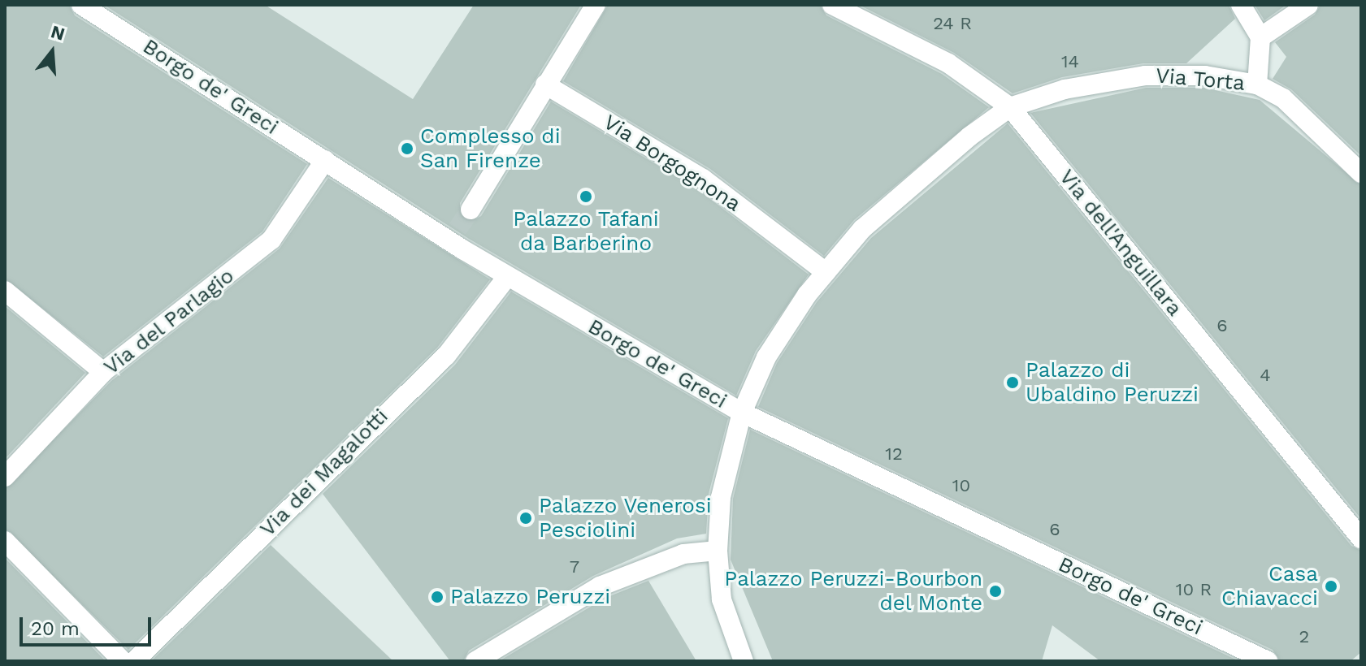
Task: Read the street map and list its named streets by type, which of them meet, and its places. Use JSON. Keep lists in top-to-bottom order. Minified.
{"streets":{"street":["Via Torta","Borgo de' Greci","Via Borgognona","Via dell'Anguillara","Via del Parlagio","Via dei Magalotti"]},"crossings":[["Via Torta","Via dell'Anguillara"],["Borgo de' Greci","Via del Parlagio"],["Borgo de' Greci","Via dei Magalotti"]],"places":["Complesso di San Firenze","Palazzo Tafani da Barberino","Palazzo di Ubaldino Peruzzi","Palazzo Venerosi Pesciolini","Casa Chiavacci","Palazzo Peruzzi-Bourbon del Monte","Palazzo Peruzzi"],"house_numbers":["24 R","14","6","4","12","10","6","7","10 R","2"],"scale_bar":"20 m","north":"top"}
